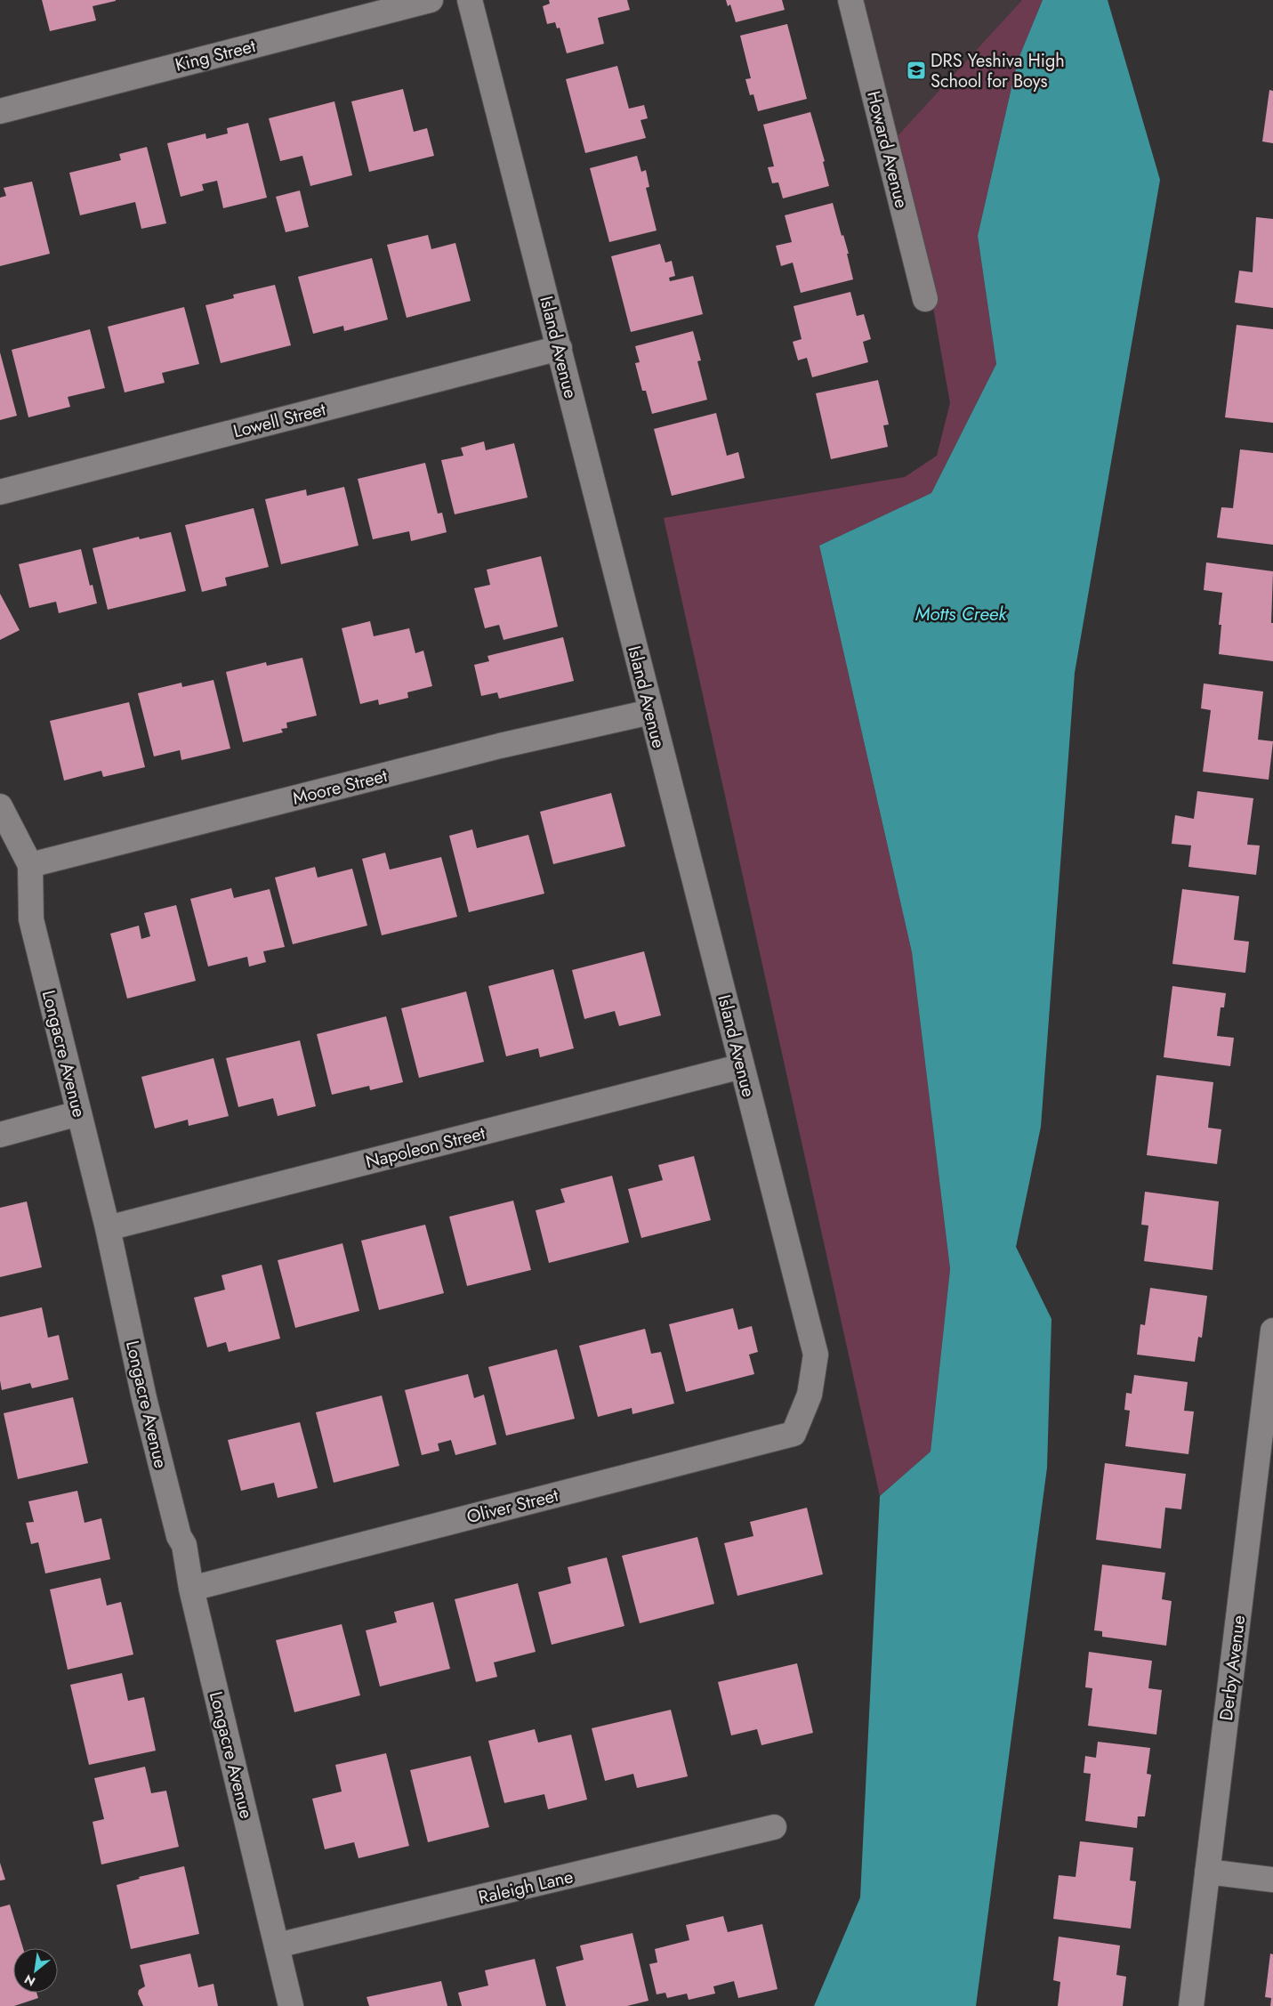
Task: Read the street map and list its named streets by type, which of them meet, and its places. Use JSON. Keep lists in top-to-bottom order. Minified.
{"streets":{"street":["King Street","Howard Avenue","Island Avenue","Lowell Street","Moore Street","Longacre Avenue","Napoleon Street","Oliver Street","Derby Avenue","Raleigh Lane"]},"crossings":[["Island Avenue","Lowell Street"],["Island Avenue","Moore Street"],["Island Avenue","Napoleon Street"],["Island Avenue","Oliver Street"],["Moore Street","Longacre Avenue"],["Longacre Avenue","Napoleon Street"],["Longacre Avenue","Oliver Street"],["Longacre Avenue","Raleigh Lane"]],"water":["Motts Creek"],"places":{"school or university":["DRS Yeshiva High School for Boys"]},"north":"bottom left"}
